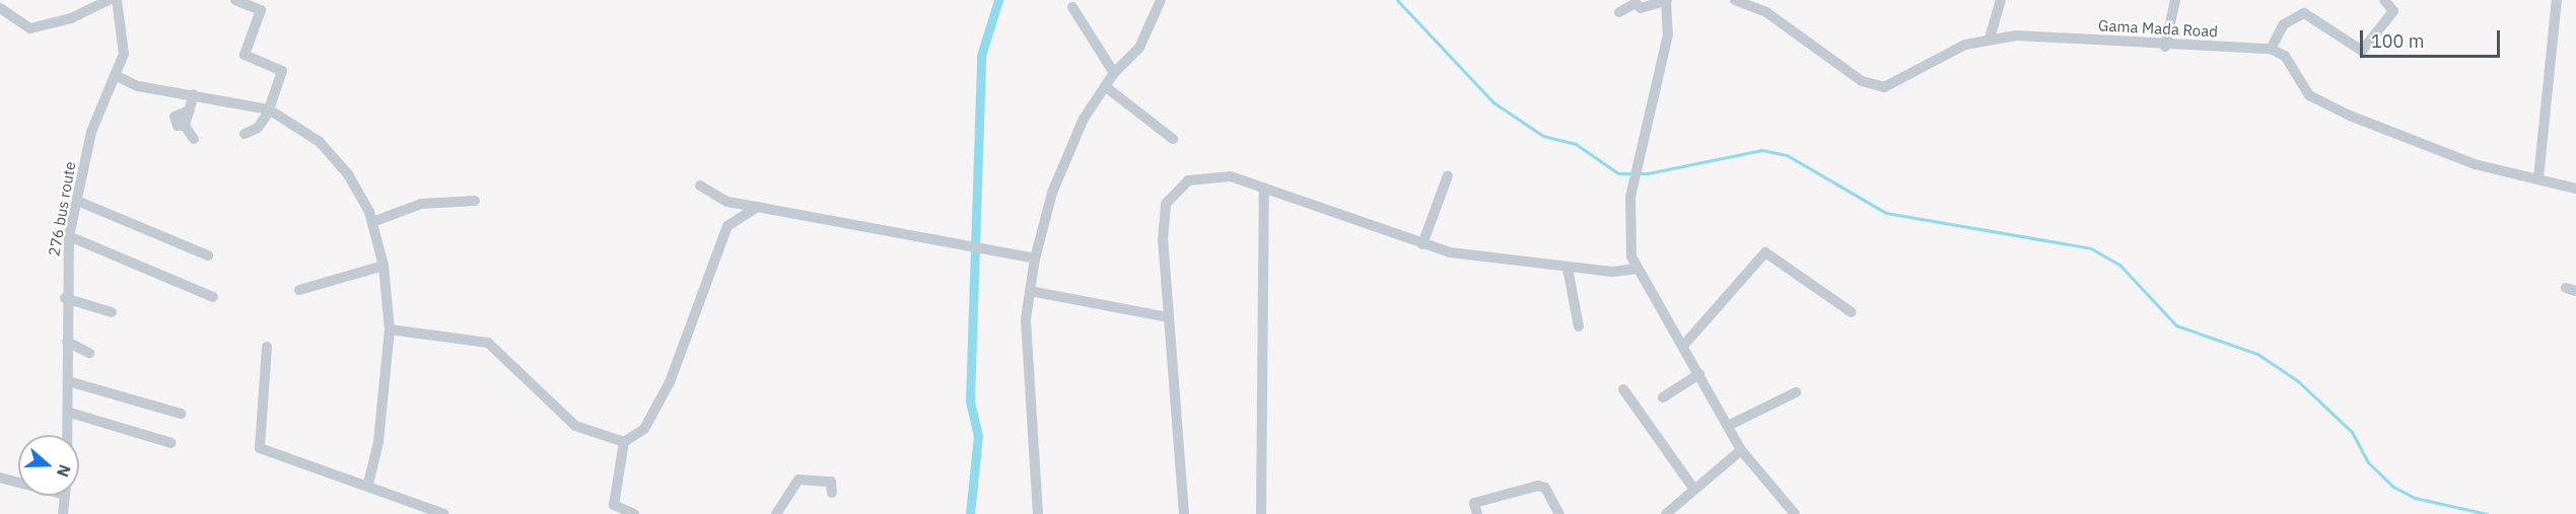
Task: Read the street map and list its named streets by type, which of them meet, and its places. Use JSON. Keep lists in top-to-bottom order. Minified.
{"streets":{"street":["Gama Mada Road","276 bus route"]},"scale_bar":"100 m","north":"right"}
